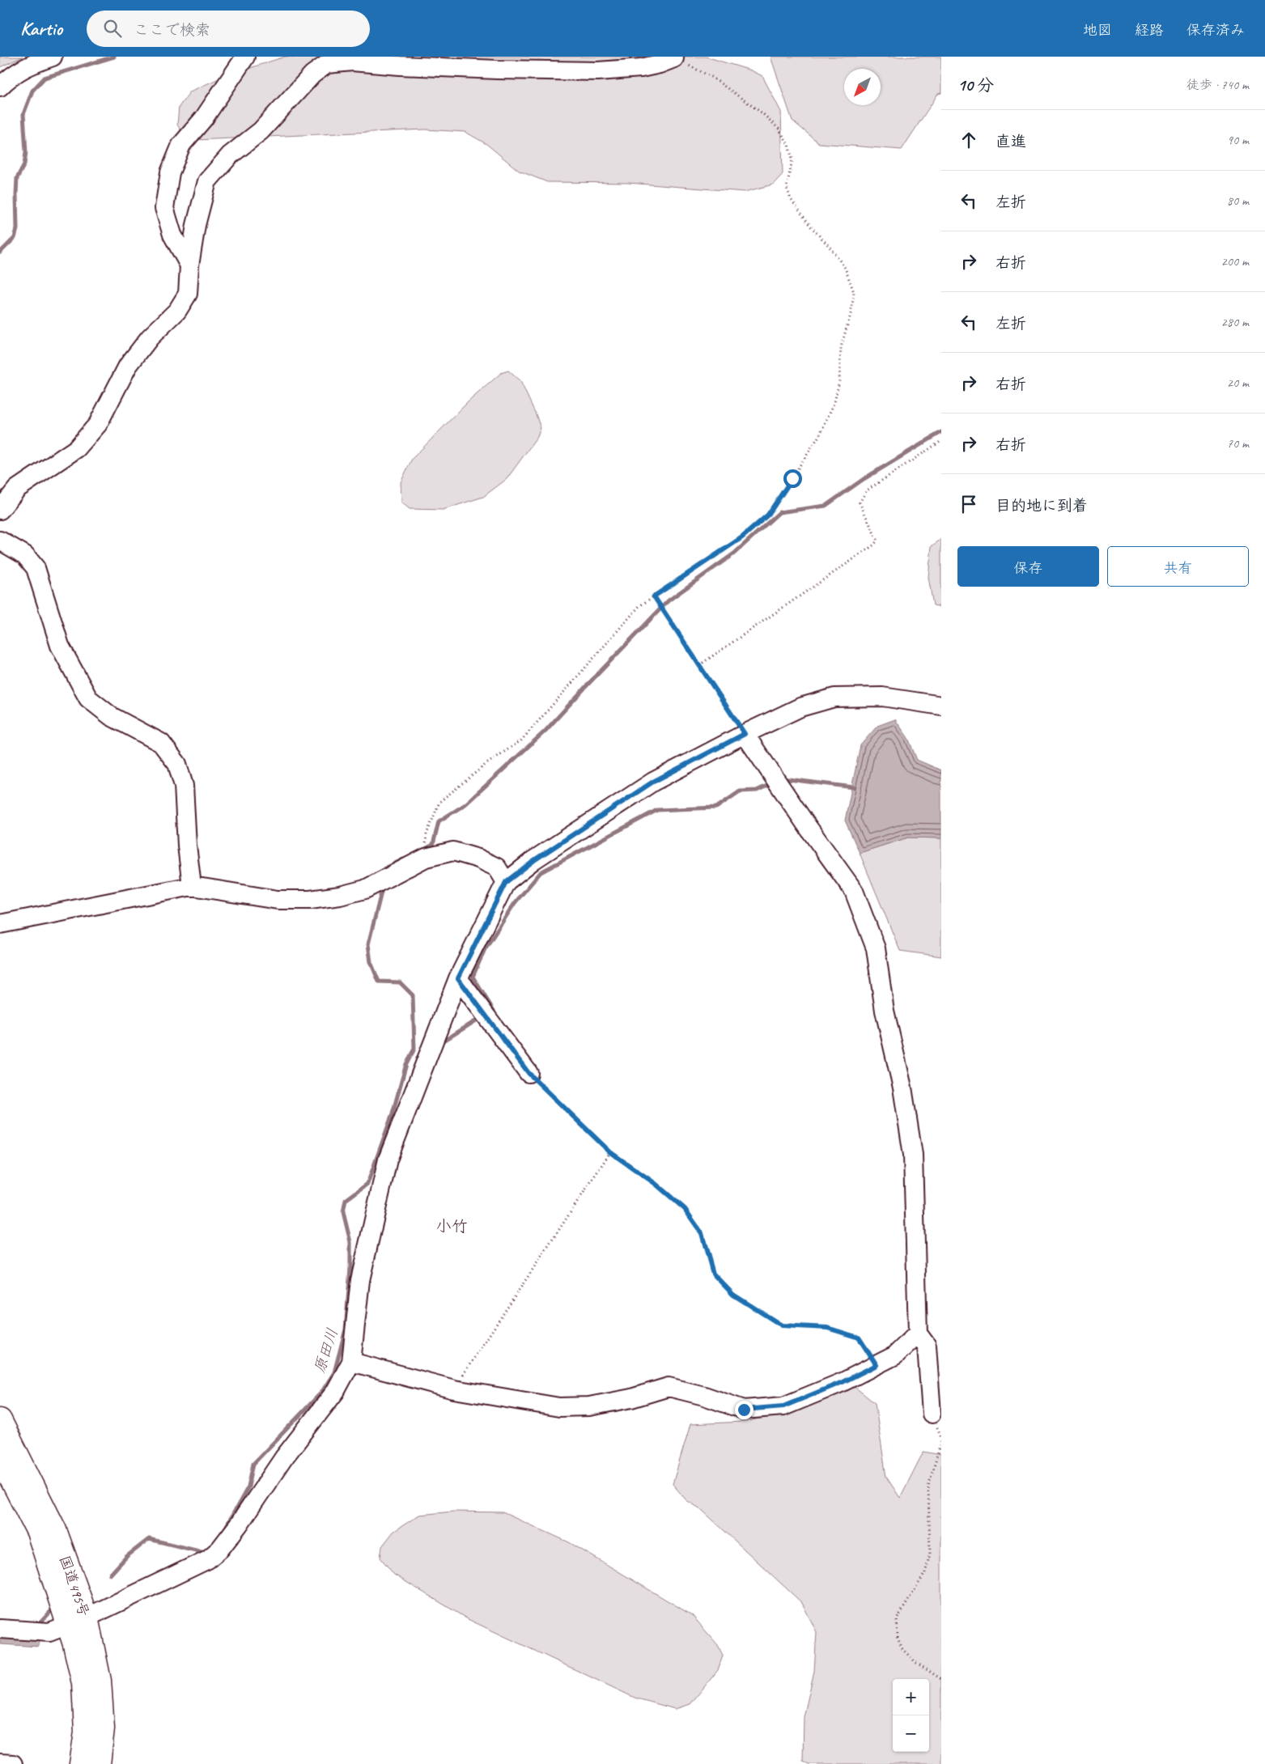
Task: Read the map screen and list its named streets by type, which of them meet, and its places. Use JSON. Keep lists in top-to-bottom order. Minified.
{"streets":{"highway":["国道495号"]},"districts":["小竹"],"water":["原田川"],"north":"bottom left","page":{"header":"Kartio","search":"ここで検索","nav":["地図","経路","保存済み"],"heading":["10 分","徒歩 · 740 m"],"list":[["直進","90 m"],["左折","80 m"],["右折","200 m"],["左折","280 m"],["右折","20 m"],["右折","70 m"],"目的地に到着"],"buttons":["保存","共有"],"map_buttons":["+","−"]}}
